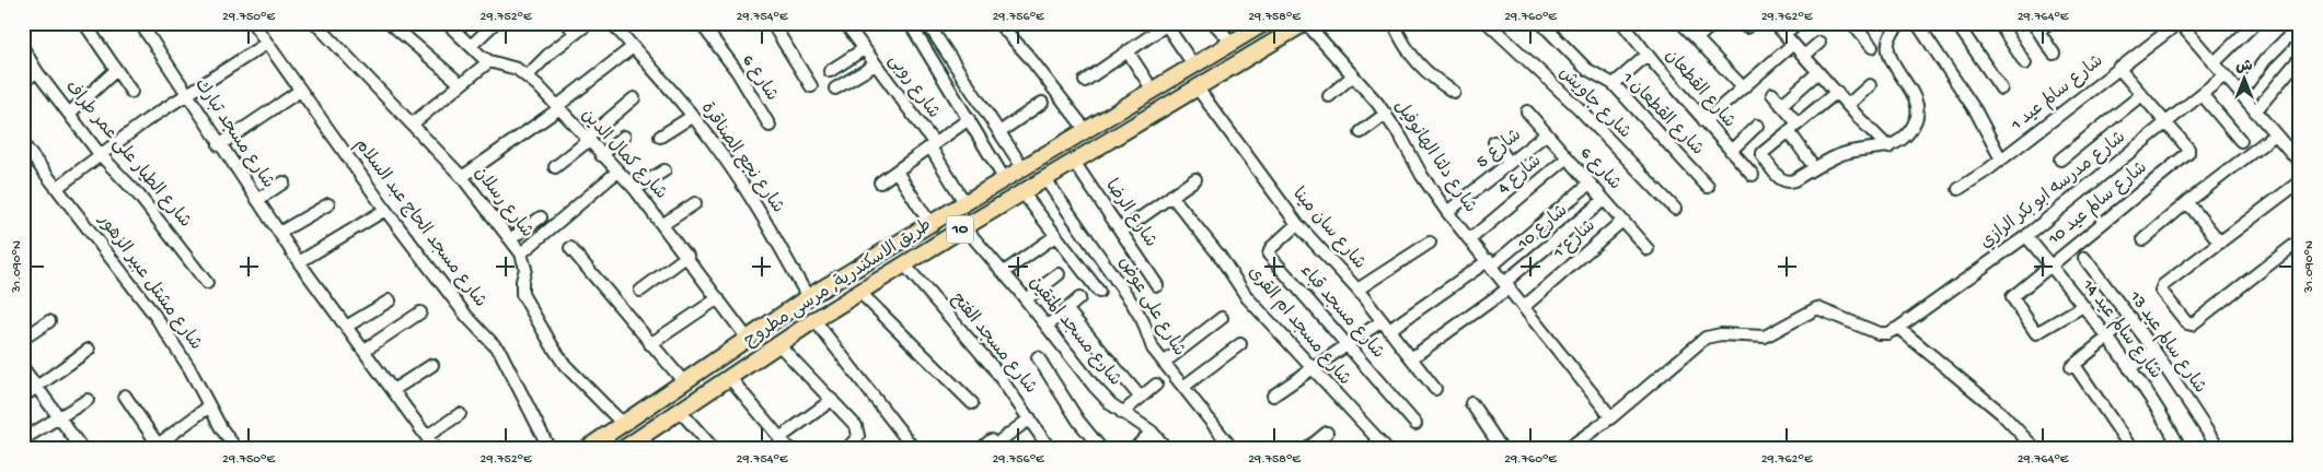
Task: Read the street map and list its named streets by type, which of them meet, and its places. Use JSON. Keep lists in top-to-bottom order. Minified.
{"streets":{"main road":["10","طريق الاسكندرية, مرسى مطروح"],"street":["شارع 6","شارع روبى","شارع القطعان","شارع سالم عيد 1","شارع جاويش","شارع القطعان 1","شارع مسجد تبارك","شارع 5","شارع الطيار على عمر طراف","شارع كمال الدين","شارع دلتا الهانوفيل","شارع نجع الصناقرة","شارع 4","شارع مدرسه ابو بكر الرازي","شارع رسلان","شارع سالم عيد 10","شارع الرضا","شارع مسجد الحاج عبد السلام","شارع 10","شارع سان مينا","شارع 1","شارع مشتل عبير الزهور","شارع على عوض","شارع مسجد قباء","شارع مسجد ام القرى","شارع سالم عيد 14","شارع مسجد المتقين","شارع سالم عيد 13","شارع مسجد الفتح"]},"crossings":[["شارع 6","شارع 5"],["شارع 6","شارع 4"],["شارع 6","شارع 10"],["شارع 6","شارع 1"],["شارع روبى","طريق الاسكندرية, مرسى مطروح"],["شارع 5","شارع دلتا الهانوفيل"],["شارع كمال الدين","طريق الاسكندرية, مرسى مطروح"],["شارع دلتا الهانوفيل","شارع 4"],["شارع دلتا الهانوفيل","شارع 10"],["شارع دلتا الهانوفيل","شارع 1"],["شارع دلتا الهانوفيل","طريق الاسكندرية, مرسى مطروح"],["شارع نجع الصناقرة","طريق الاسكندرية, مرسى مطروح"],["شارع مدرسه ابو بكر الرازي","شارع سالم عيد 10"],["شارع مدرسه ابو بكر الرازي","شارع سالم عيد 14"],["شارع رسلان","طريق الاسكندرية, مرسى مطروح"],["شارع سالم عيد 10","شارع سالم عيد 14"],["شارع الرضا","طريق الاسكندرية, مرسى مطروح"],["شارع سان مينا","طريق الاسكندرية, مرسى مطروح"],["شارع سان مينا","شارع مسجد قباء"],["طريق الاسكندرية, مرسى مطروح","شارع على عوض"],["طريق الاسكندرية, مرسى مطروح","شارع مسجد المتقين"],["طريق الاسكندرية, مرسى مطروح","شارع مسجد الفتح"]],"north":"top","coordinates":["29.750°E","29.752°E","29.754°E","29.756°E","29.758°E","29.760°E","29.762°E","29.764°E","31.090°N"]}
